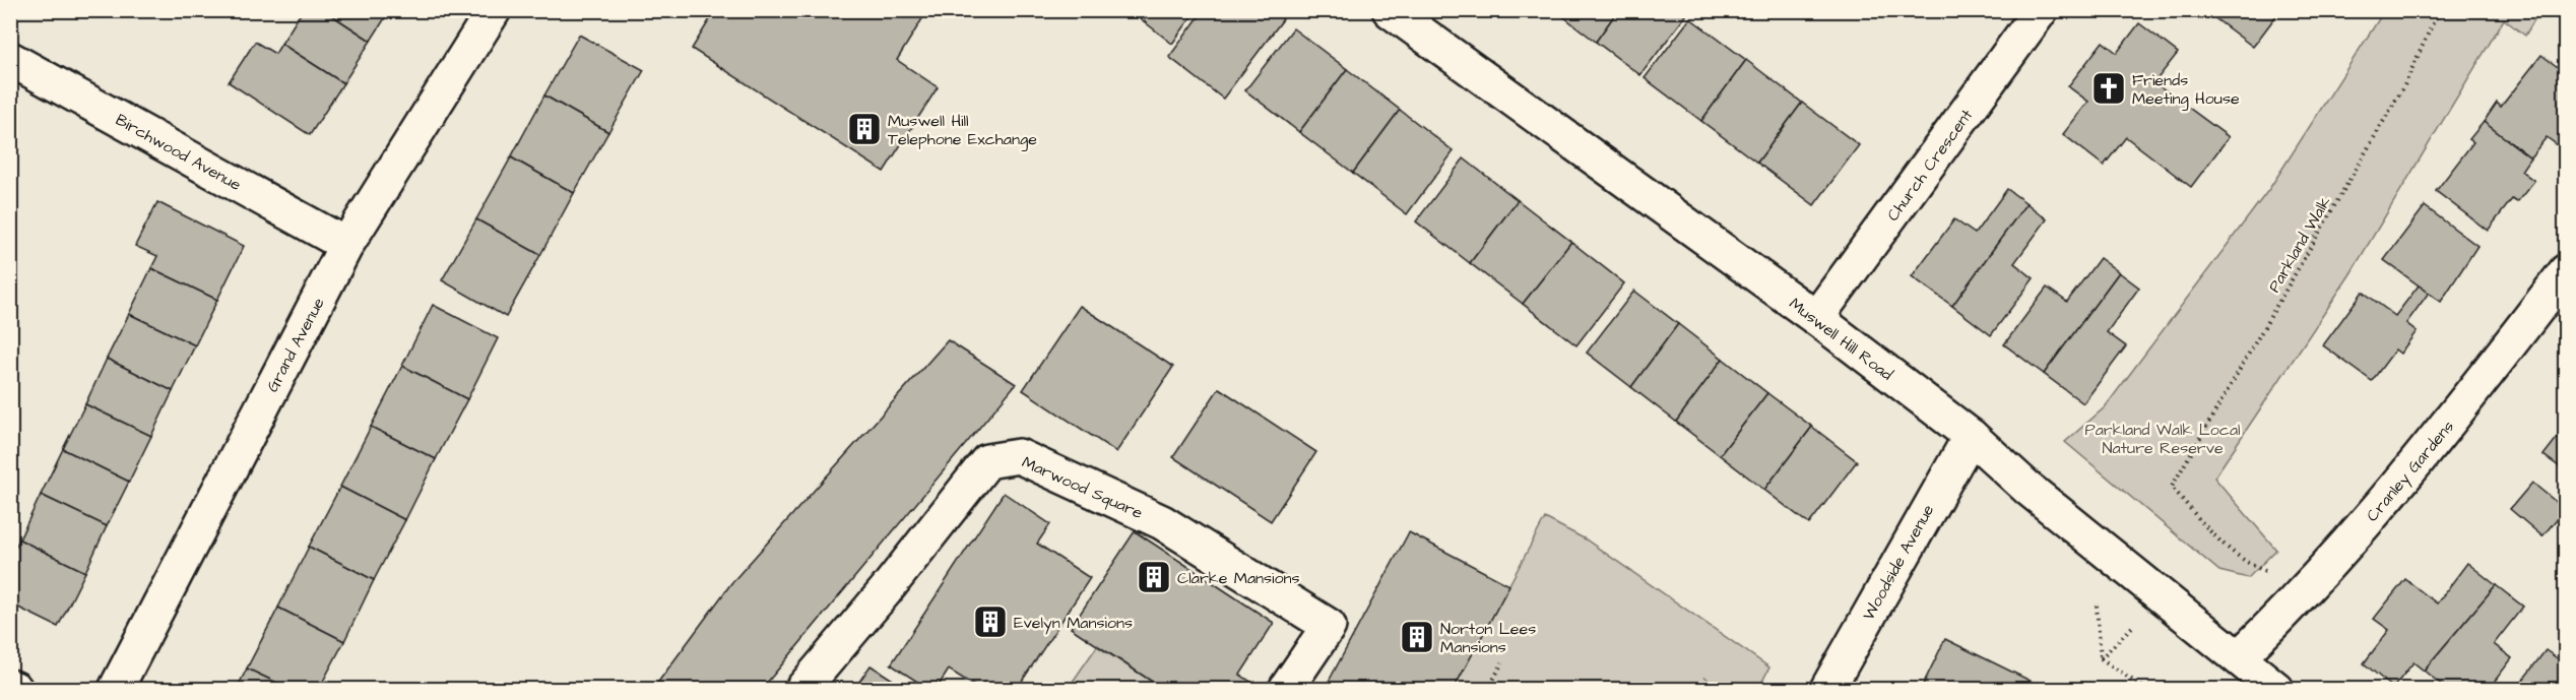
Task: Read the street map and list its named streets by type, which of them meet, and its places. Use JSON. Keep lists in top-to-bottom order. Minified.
{"streets":{"street":["Birchwood Avenue","Church Crescent","Muswell Hill Road","Grand Avenue","Cranley Gardens","Marwood Square","Woodside Avenue"],"path":["Parkland Walk"]},"crossings":[["Birchwood Avenue","Grand Avenue"],["Church Crescent","Muswell Hill Road"],["Muswell Hill Road","Cranley Gardens"],["Muswell Hill Road","Woodside Avenue"]],"parks":["Parkland Walk Local Nature Reserve"],"places":{"church":["Friends Meeting House"],"building":["Muswell Hill Telephone Exchange","Clarke Mansions","Evelyn Mansions","Norton Lees Mansions"]}}
